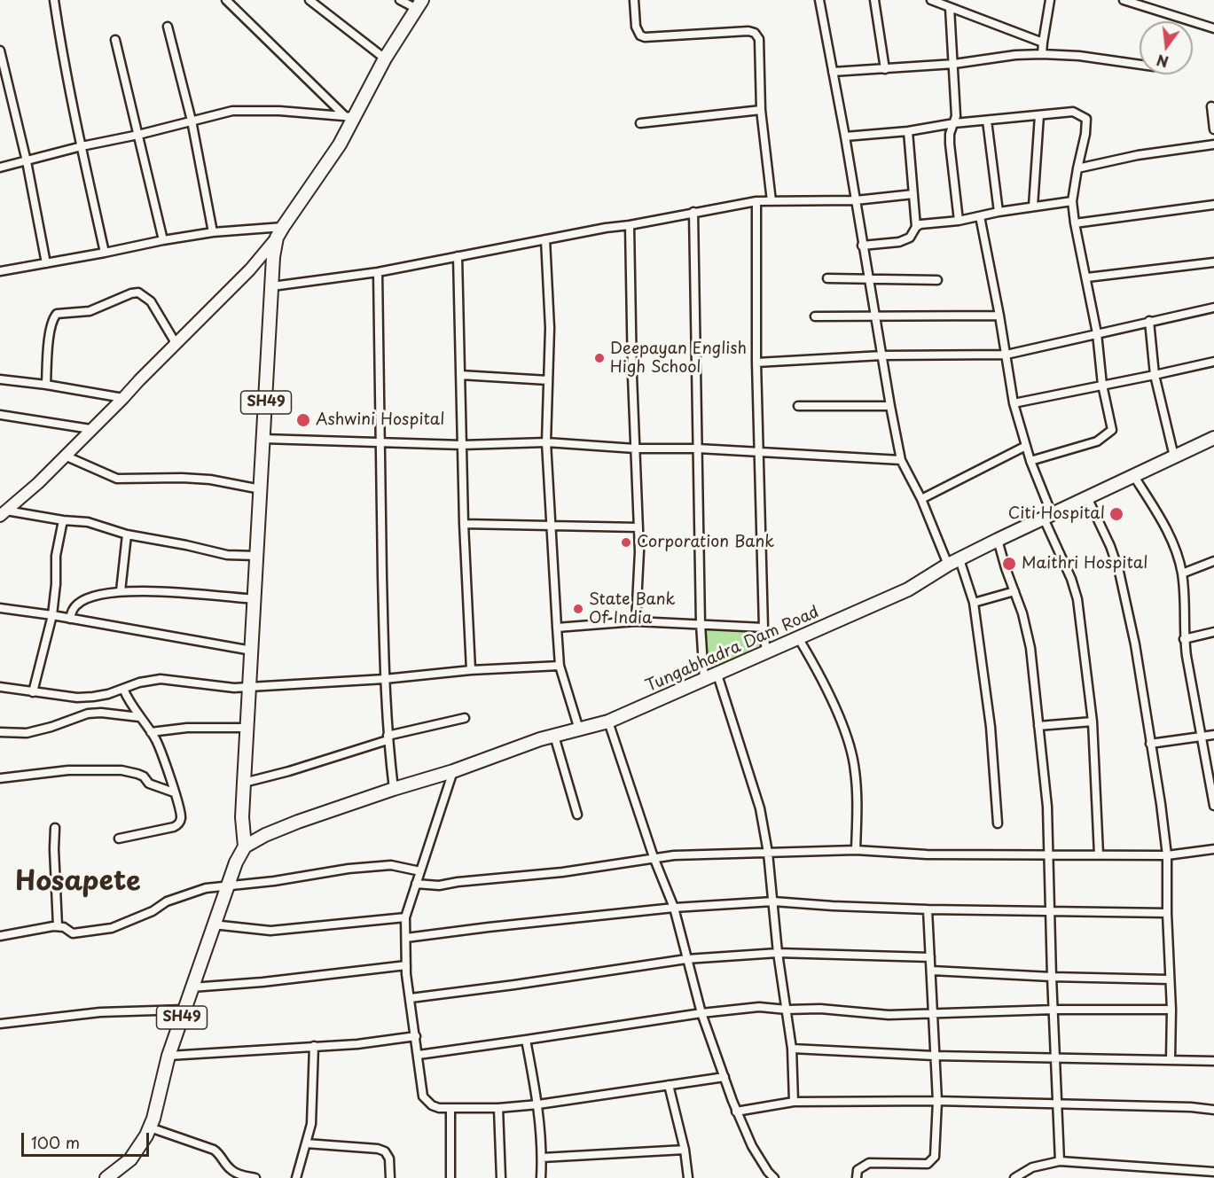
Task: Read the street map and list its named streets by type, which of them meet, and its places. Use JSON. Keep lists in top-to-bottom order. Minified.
{"streets":{"main road":["SH49","Tungabhadra Dam Road"]},"crossings":[["SH49","Tungabhadra Dam Road"]],"districts":["Hosapete"],"places":["Deepayan English High School","Ashwini Hospital","Citi Hospital","Corporation Bank","Maithri Hospital","State Bank Of India"],"scale_bar":"100 m","north":"bottom"}
